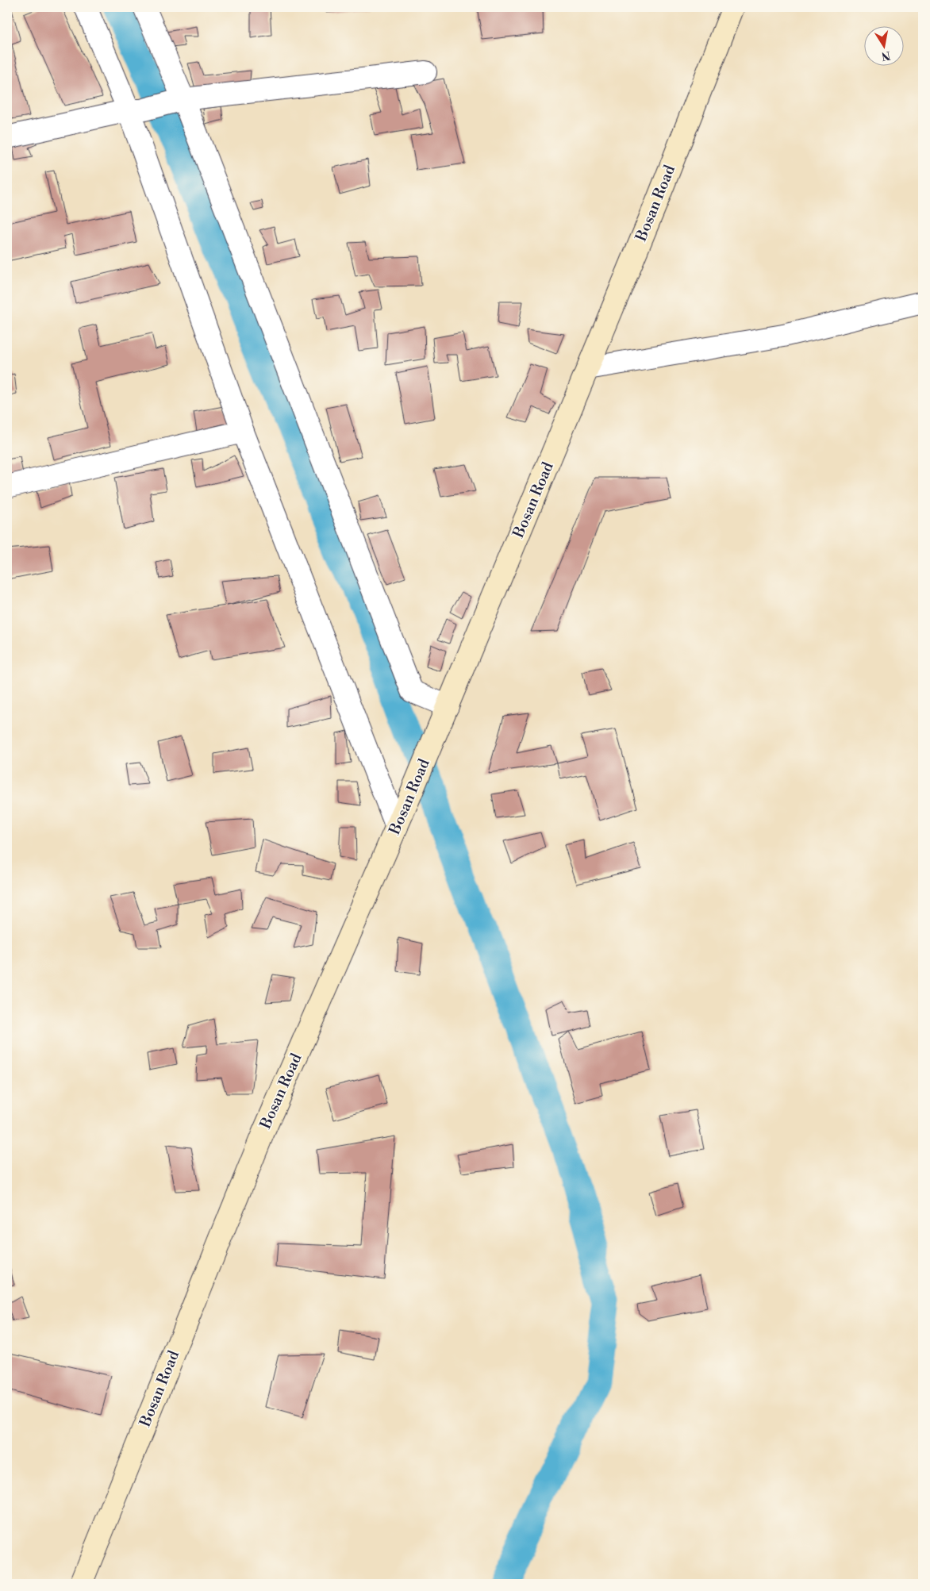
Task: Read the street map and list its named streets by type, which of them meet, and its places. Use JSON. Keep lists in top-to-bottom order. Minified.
{"streets":{"main road":["Bosan Road"]},"north":"bottom"}
